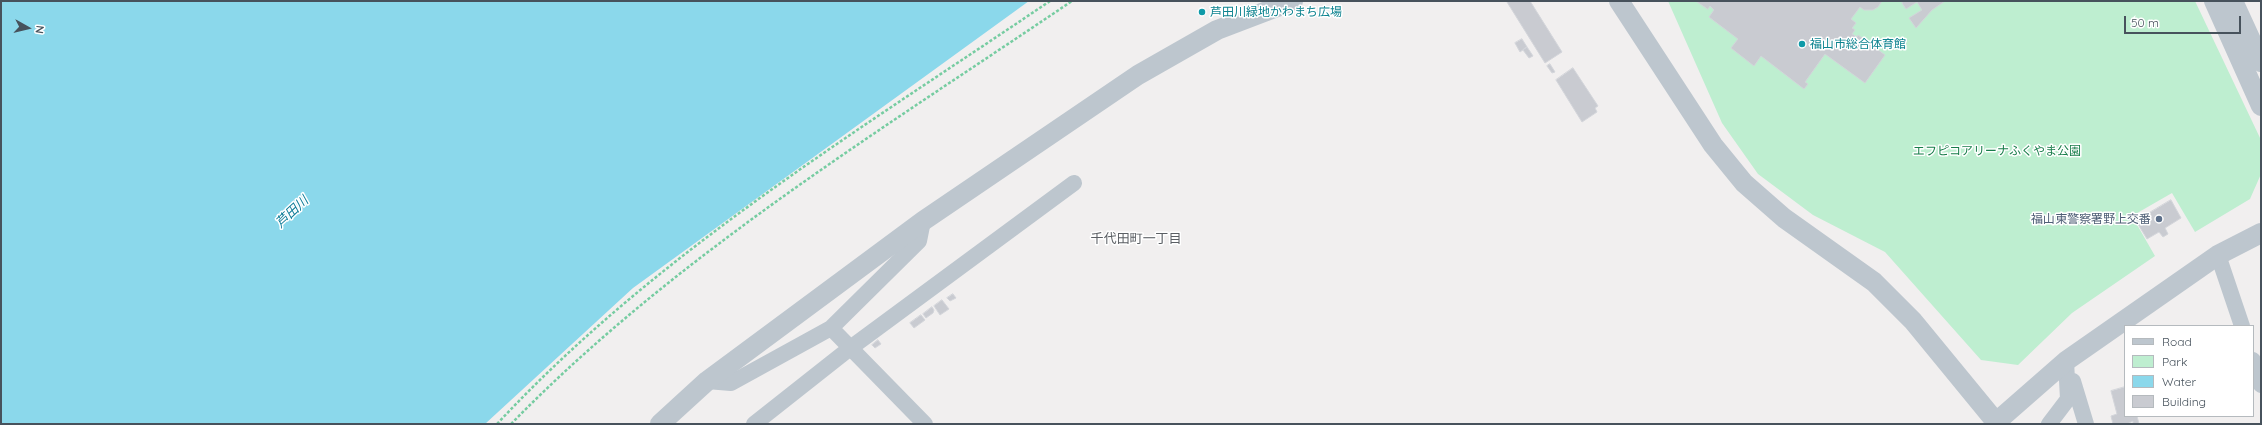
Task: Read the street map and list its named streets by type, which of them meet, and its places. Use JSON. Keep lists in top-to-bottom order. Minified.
{"districts":["千代田町一丁目"],"water":["芦田川"],"parks":["エフピコアリーナふくやま公園"],"places":["芦田川緑地かわまち広場","福山市総合体育館","福山東警察署野上交番"],"legend":["Road","Park","Water","Building"],"scale_bar":"50 m","north":"right"}
